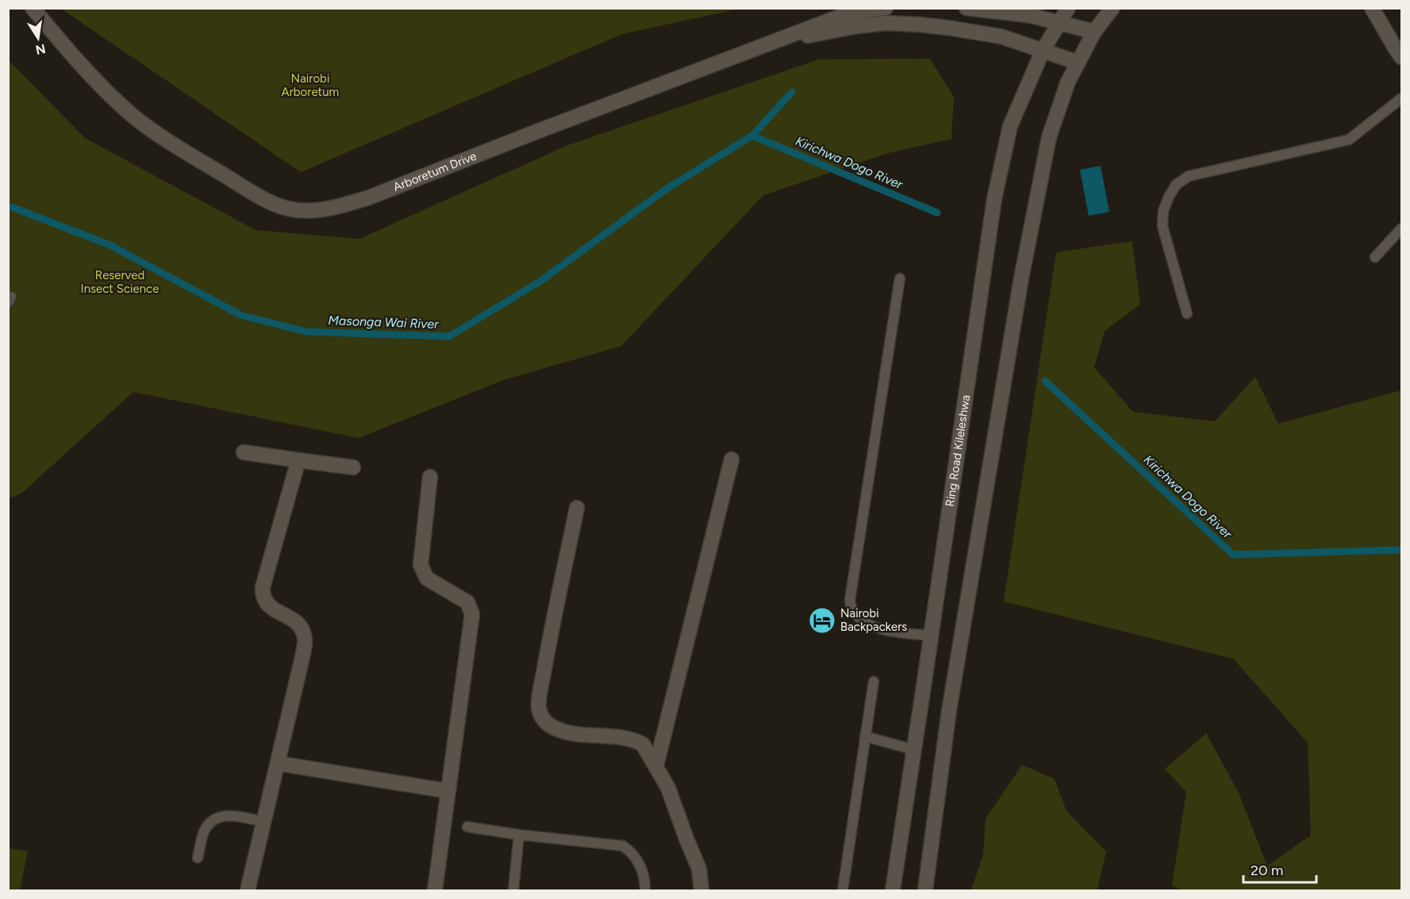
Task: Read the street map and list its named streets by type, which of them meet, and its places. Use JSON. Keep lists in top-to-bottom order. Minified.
{"streets":{"street":["Arboretum Drive","Ring Road Kileleshwa"]},"water":["Kirichwa Dogo River","Masonga Wai River"],"parks":["Nairobi Arboretum","Reserved Insect Science"],"places":{"hotel":["Nairobi Backpackers"]},"scale_bar":"20 m","north":"bottom"}
